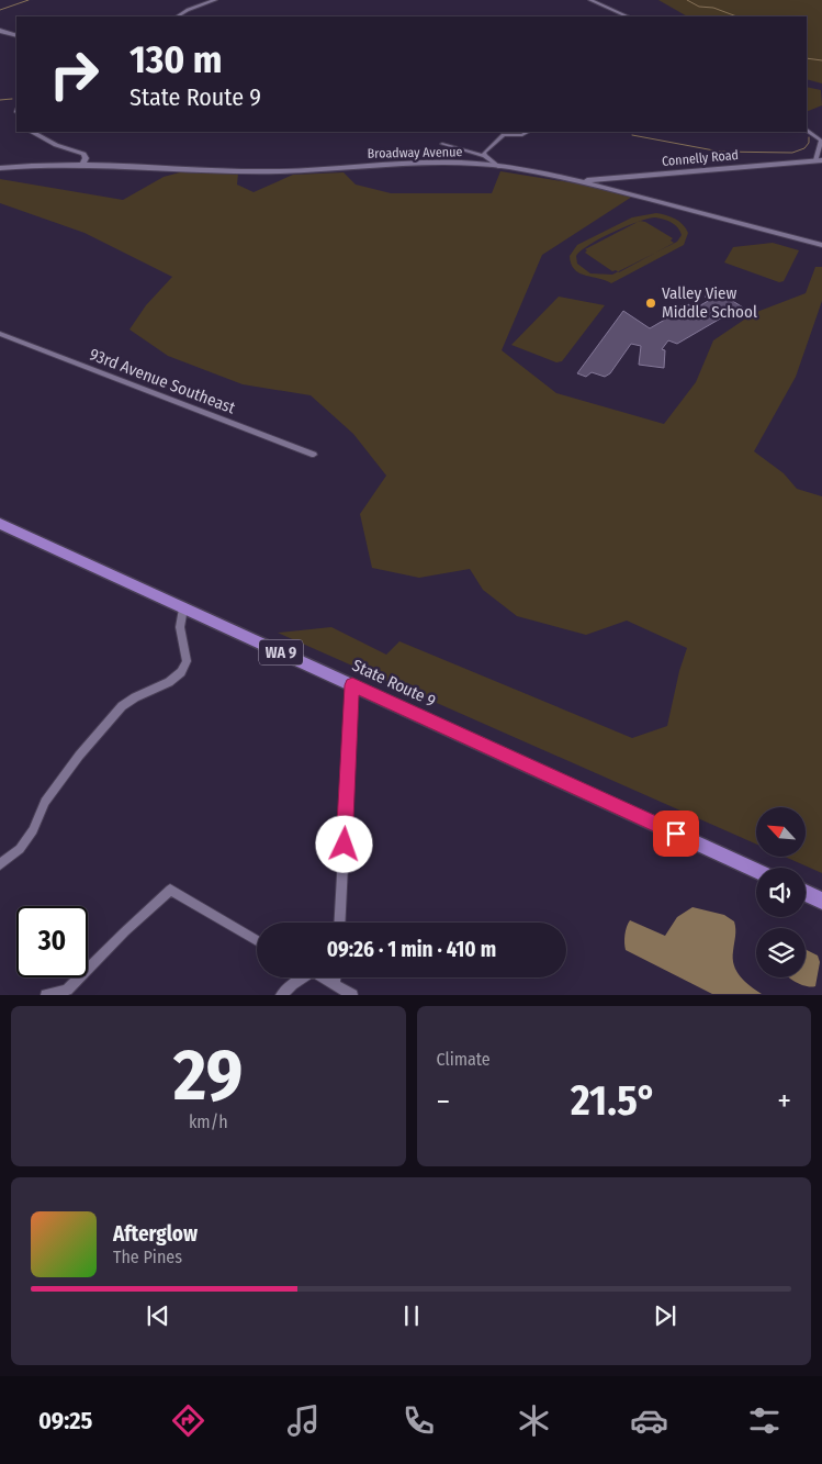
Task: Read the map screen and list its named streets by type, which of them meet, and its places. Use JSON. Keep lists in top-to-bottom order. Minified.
{"streets":{"main road":["WA 9","State Route 9"],"street":["Broadway Avenue","Connelly Road","93rd Avenue Southeast"]},"crossings":[["Broadway Avenue","Connelly Road"]],"places":["Valley View Middle School"],"north":"top left","page":{"turn":["130 m","State Route 9"],"limit":"30","trip":"09:26 · 1 min · 410 m","tile":[["29","km/h"],"Climate"],"heat":["−","21.5°","+"],"song":["Afterglow","The Pines"],"tabs":"09:25"}}
